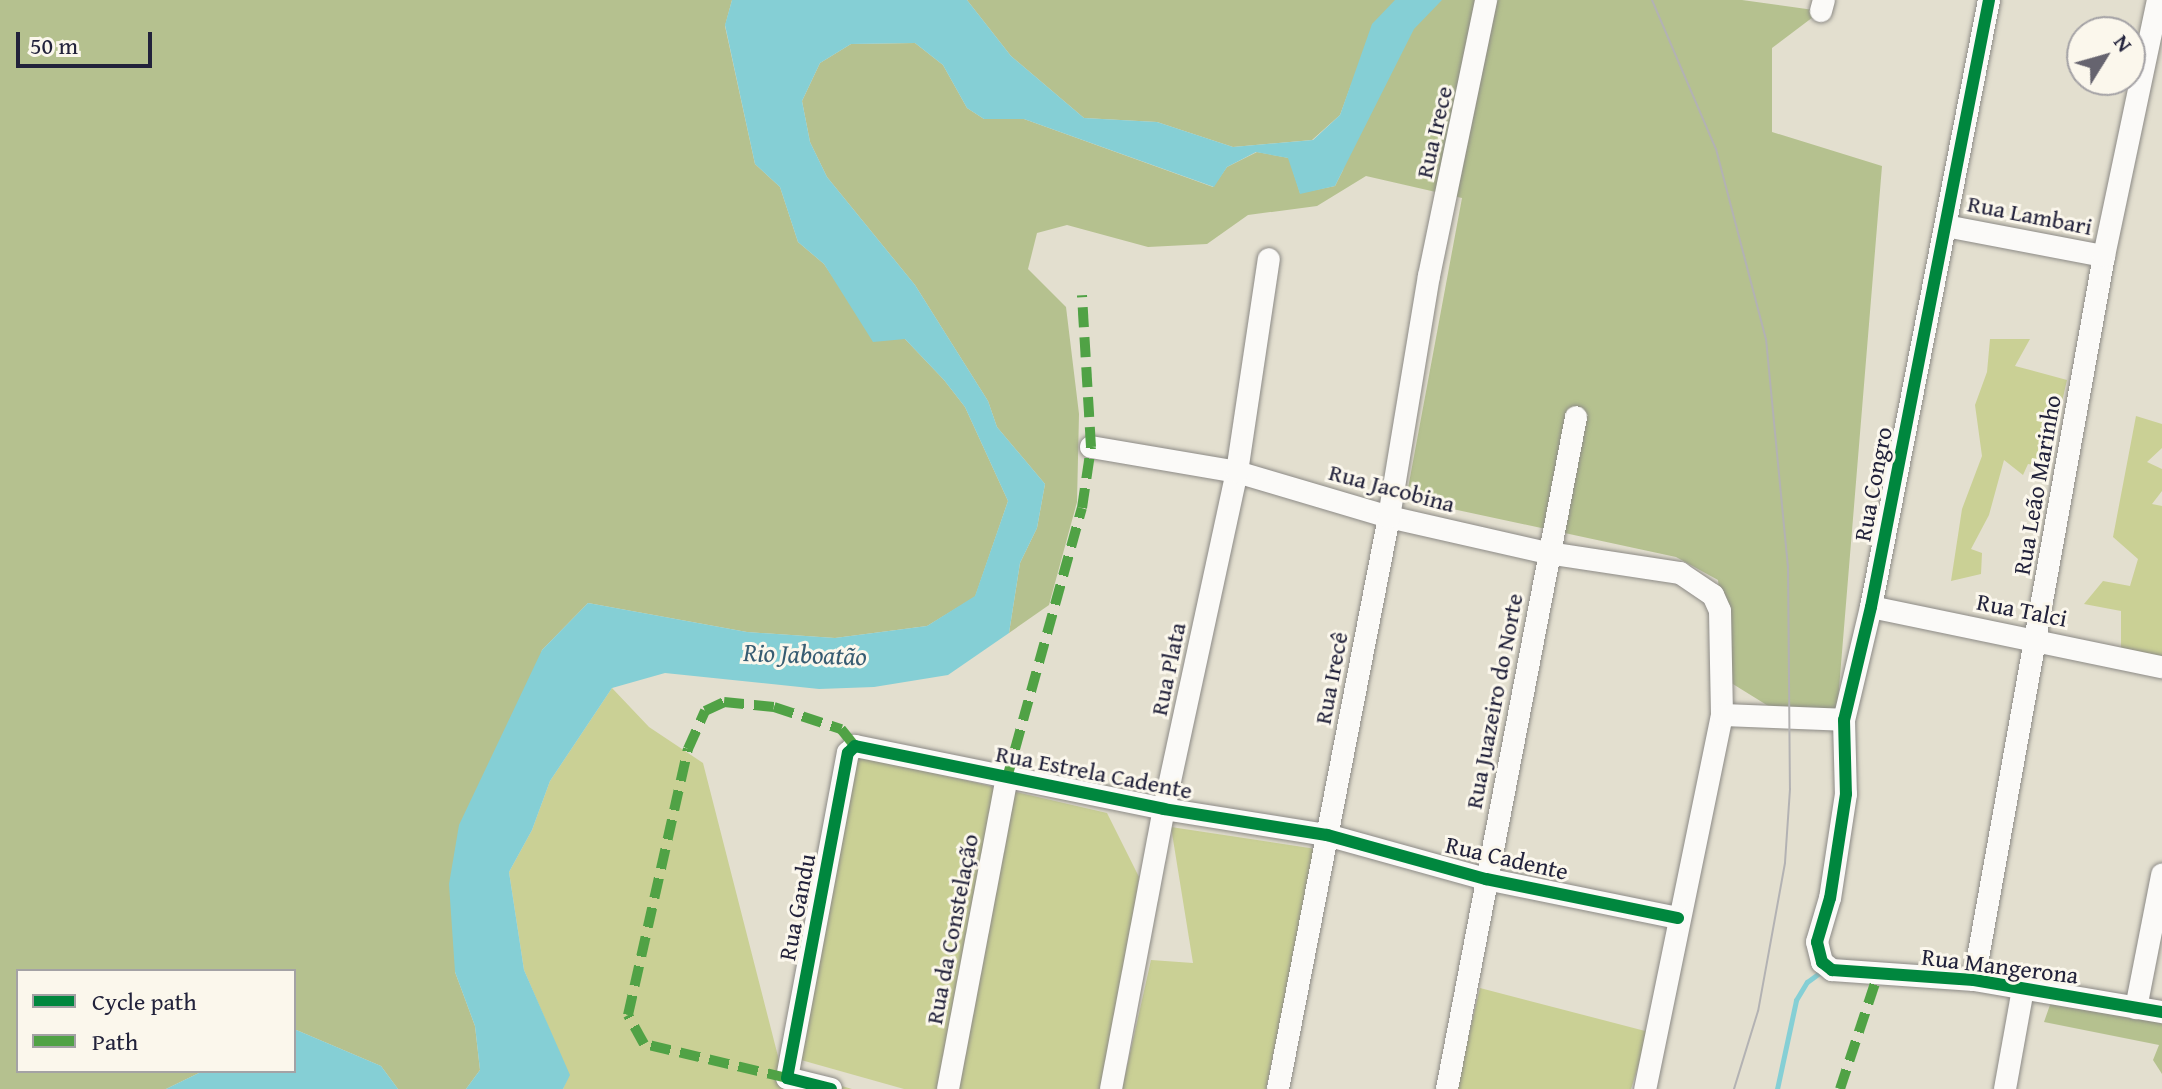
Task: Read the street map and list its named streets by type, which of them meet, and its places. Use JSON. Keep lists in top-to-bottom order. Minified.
{"streets":{"street":["Rua Irece","Rua Lambari","Rua Congro","Rua Leão Marinho","Rua Jacobina","Rua Talci","Rua Plata","Rua Irecê","Rua Juazeiro do Norte","Rua Estrela Cadente","Rua Cadente","Rua Gandu","Rua da Constelação","Rua Mangerona"]},"crossings":[["Rua Irece","Rua Irecê"],["Rua Lambari","Rua Congro"],["Rua Lambari","Rua Leão Marinho"],["Rua Congro","Rua Talci"],["Rua Congro","Rua Mangerona"],["Rua Leão Marinho","Rua Talci"],["Rua Leão Marinho","Rua Mangerona"],["Rua Jacobina","Rua Plata"],["Rua Jacobina","Rua Irecê"],["Rua Jacobina","Rua Juazeiro do Norte"],["Rua Plata","Rua Estrela Cadente"],["Rua Irecê","Rua Estrela Cadente"],["Rua Irecê","Rua Cadente"],["Rua Juazeiro do Norte","Rua Cadente"],["Rua Estrela Cadente","Rua Cadente"],["Rua Estrela Cadente","Rua Gandu"],["Rua Estrela Cadente","Rua da Constelação"]],"water":["Rio Jaboatão"],"legend":["Cycle path","Path"],"scale_bar":"50 m","north":"top right"}
